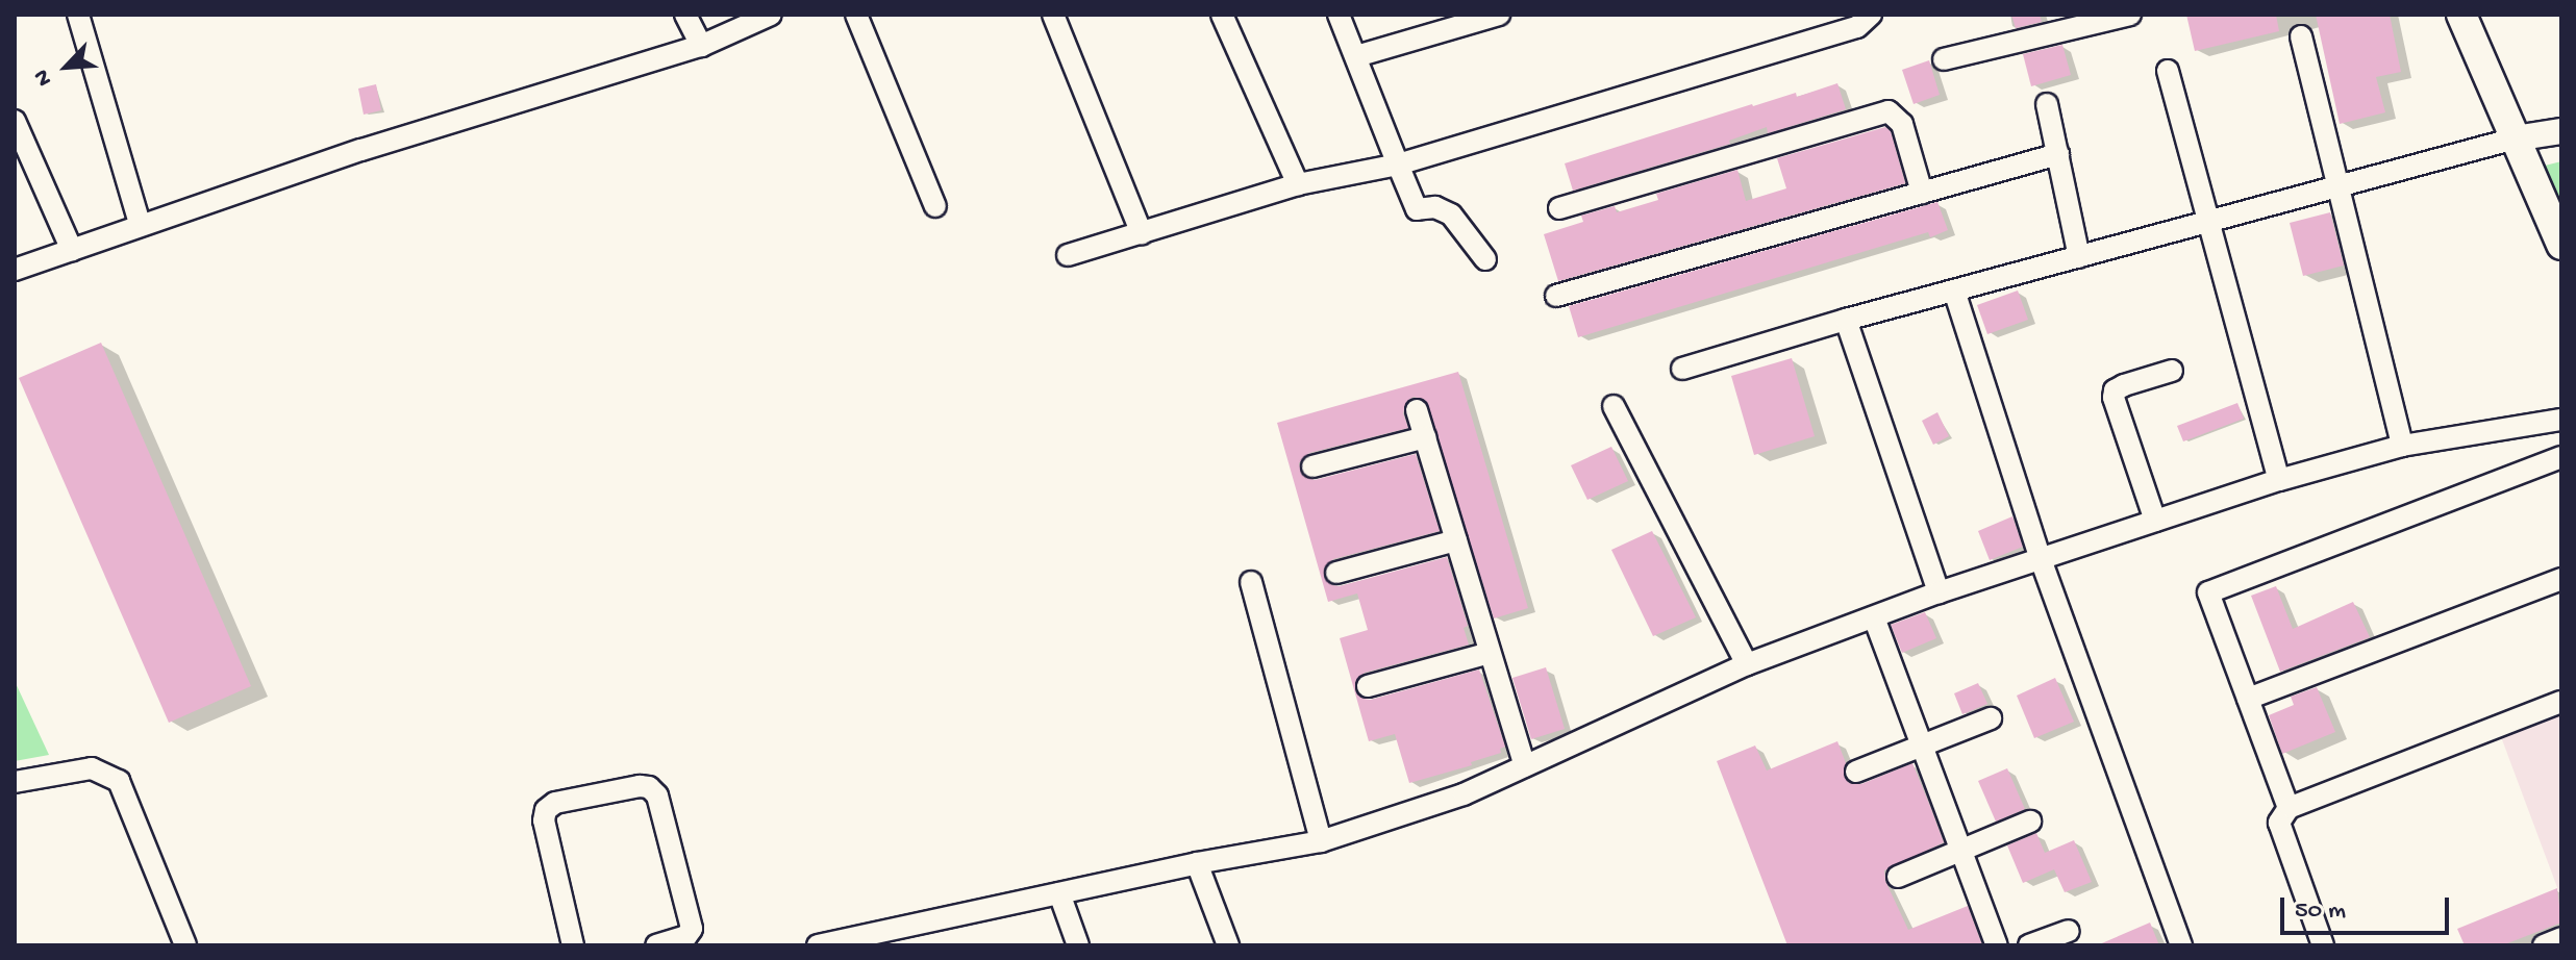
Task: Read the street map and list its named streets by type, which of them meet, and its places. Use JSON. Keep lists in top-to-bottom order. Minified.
{"scale_bar":"50 m","north":"bottom left"}
